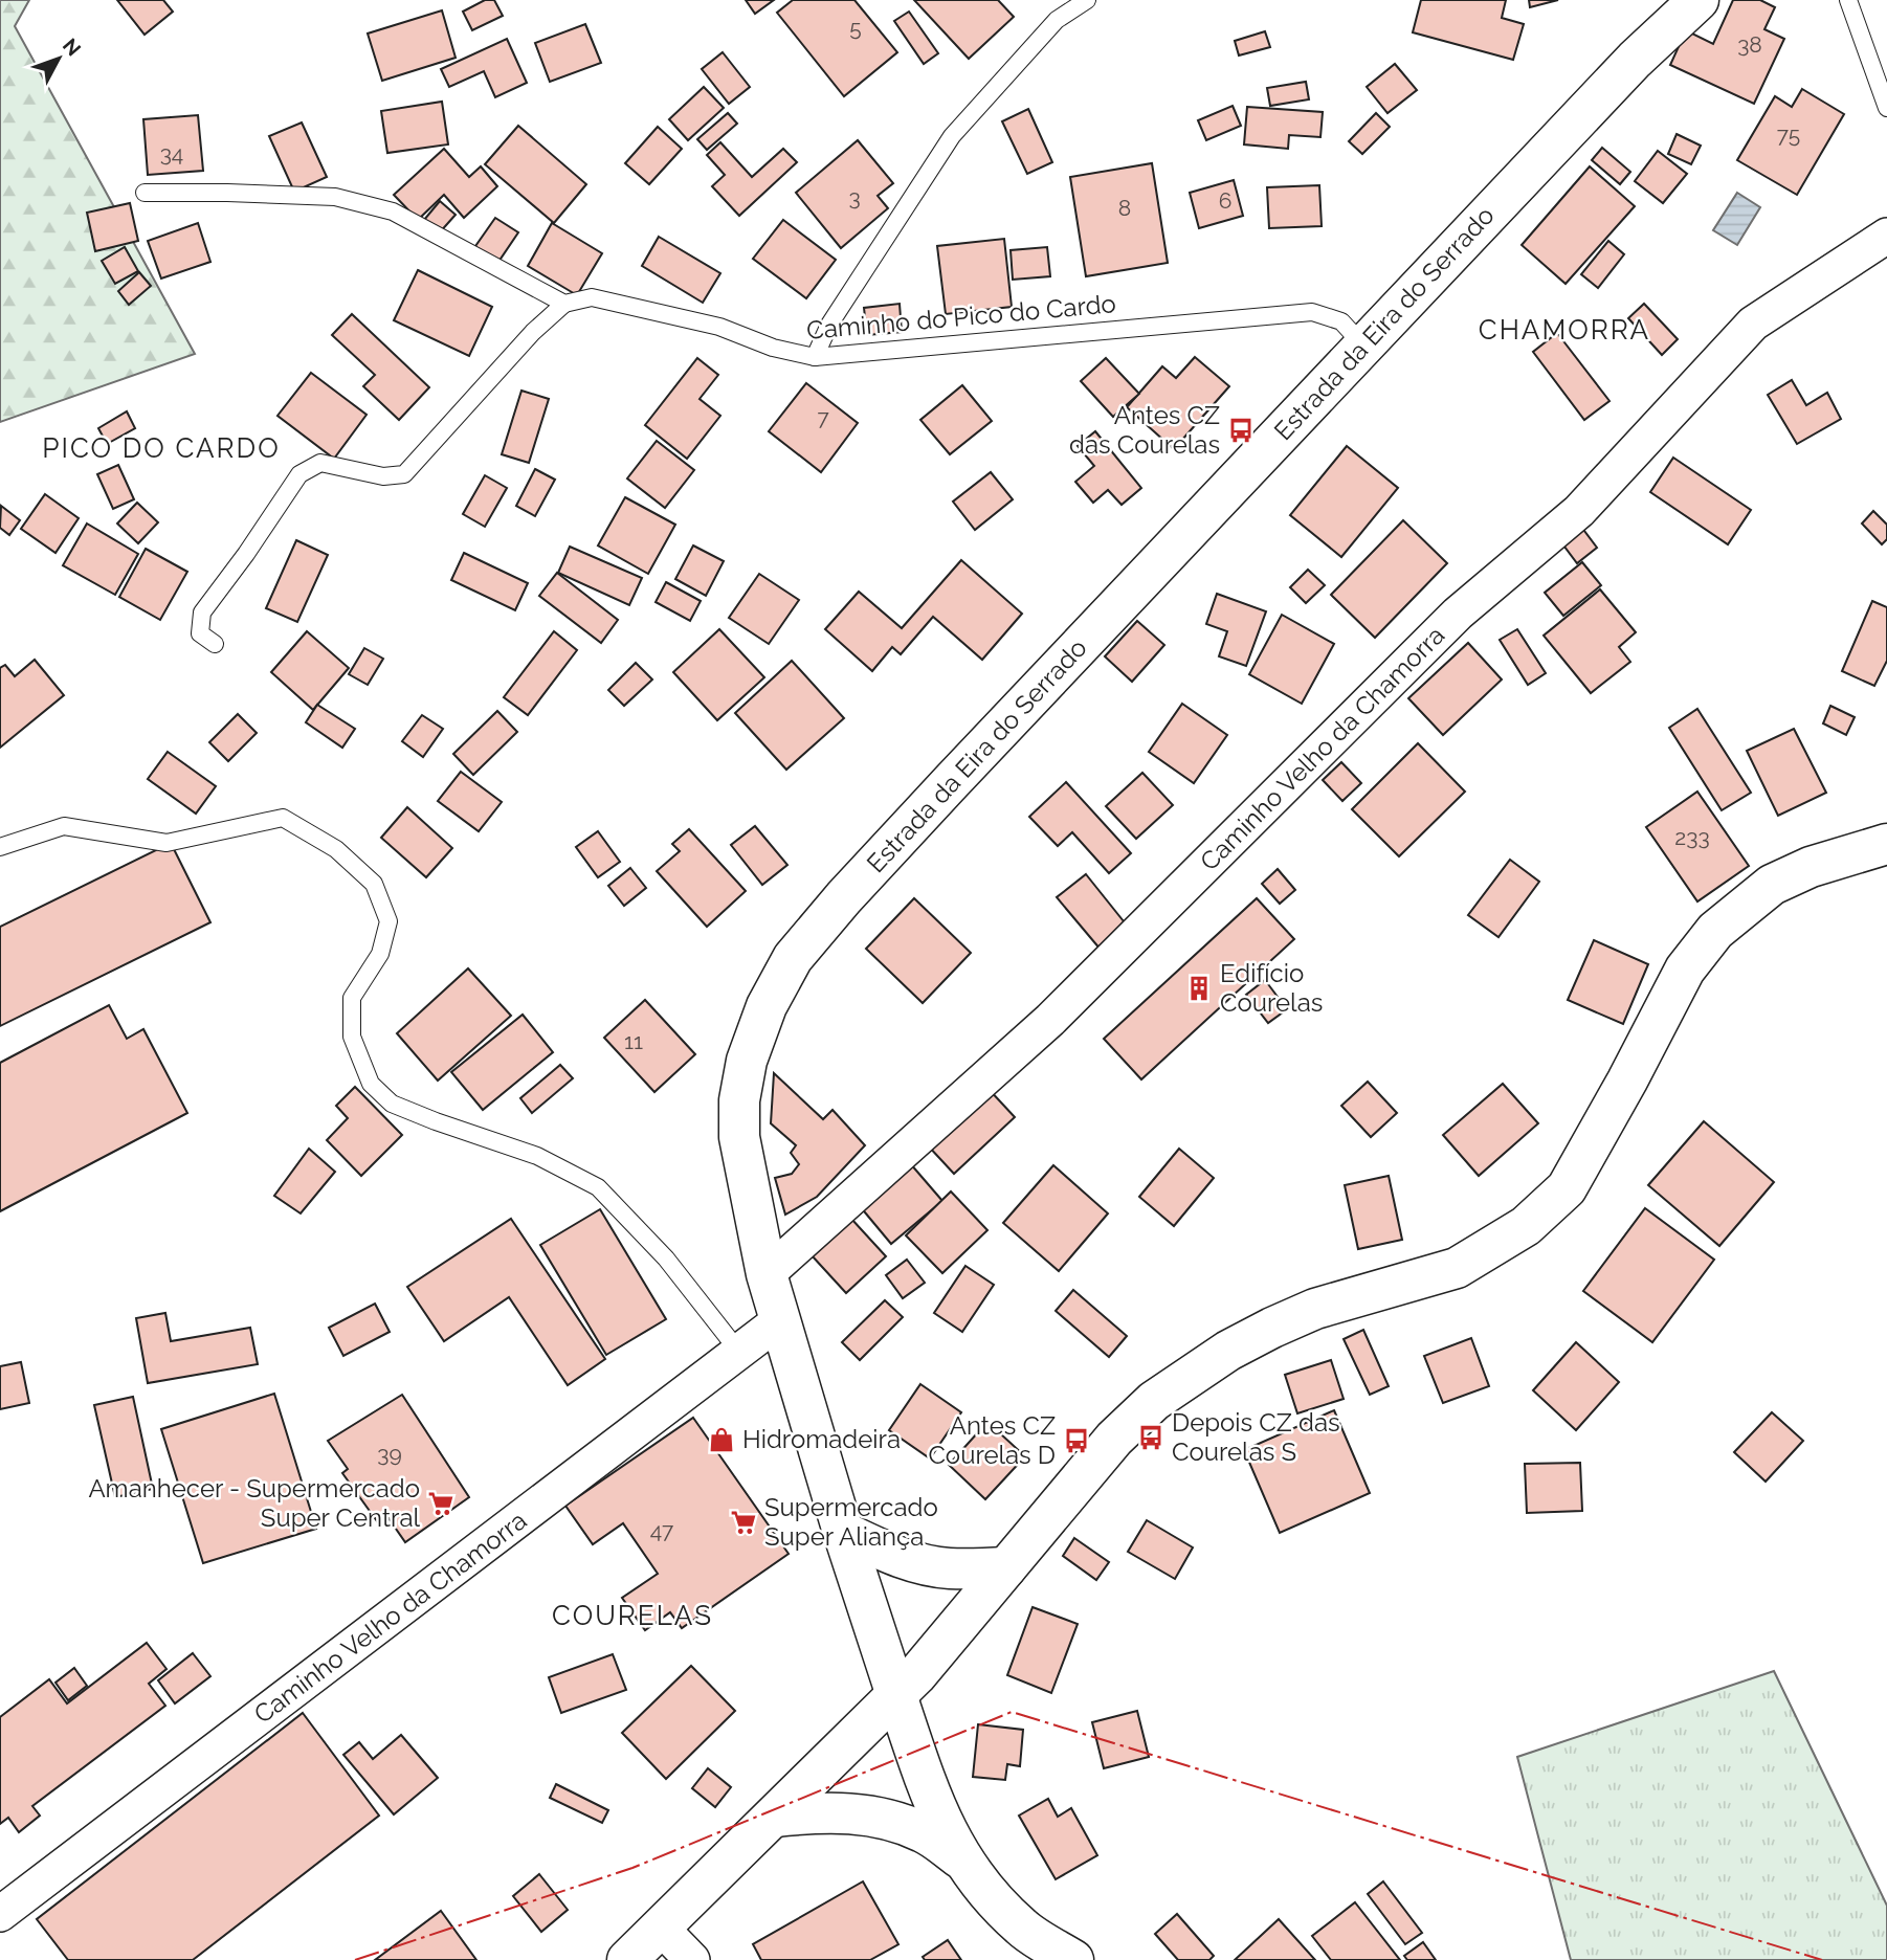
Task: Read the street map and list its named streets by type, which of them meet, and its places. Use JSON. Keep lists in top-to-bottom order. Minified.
{"streets":{"main road":["Estrada da Eira do Serrado"],"street":["Caminho Velho da Chamorra"],"lane":["Caminho do Pico do Cardo"]},"crossings":[["Caminho do Pico do Cardo","Estrada da Eira do Serrado"],["Estrada da Eira do Serrado","Caminho Velho da Chamorra"]],"districts":["CHAMORRA","PICO DO CARDO","COURELAS"],"places":{"bus stop":["Antes CZ das Courelas","Depois CZ das Courelas S","Antes CZ Courelas D"],"building":["Edifício Courelas"],"shop":["Hidromadeira"],"supermarket":["Amanhecer - Supermercado Super Central","Supermercado Super Aliança"]},"house_numbers":["5","38","75","34","3","6","8","7","233","11","39","47"],"north":"top right"}
